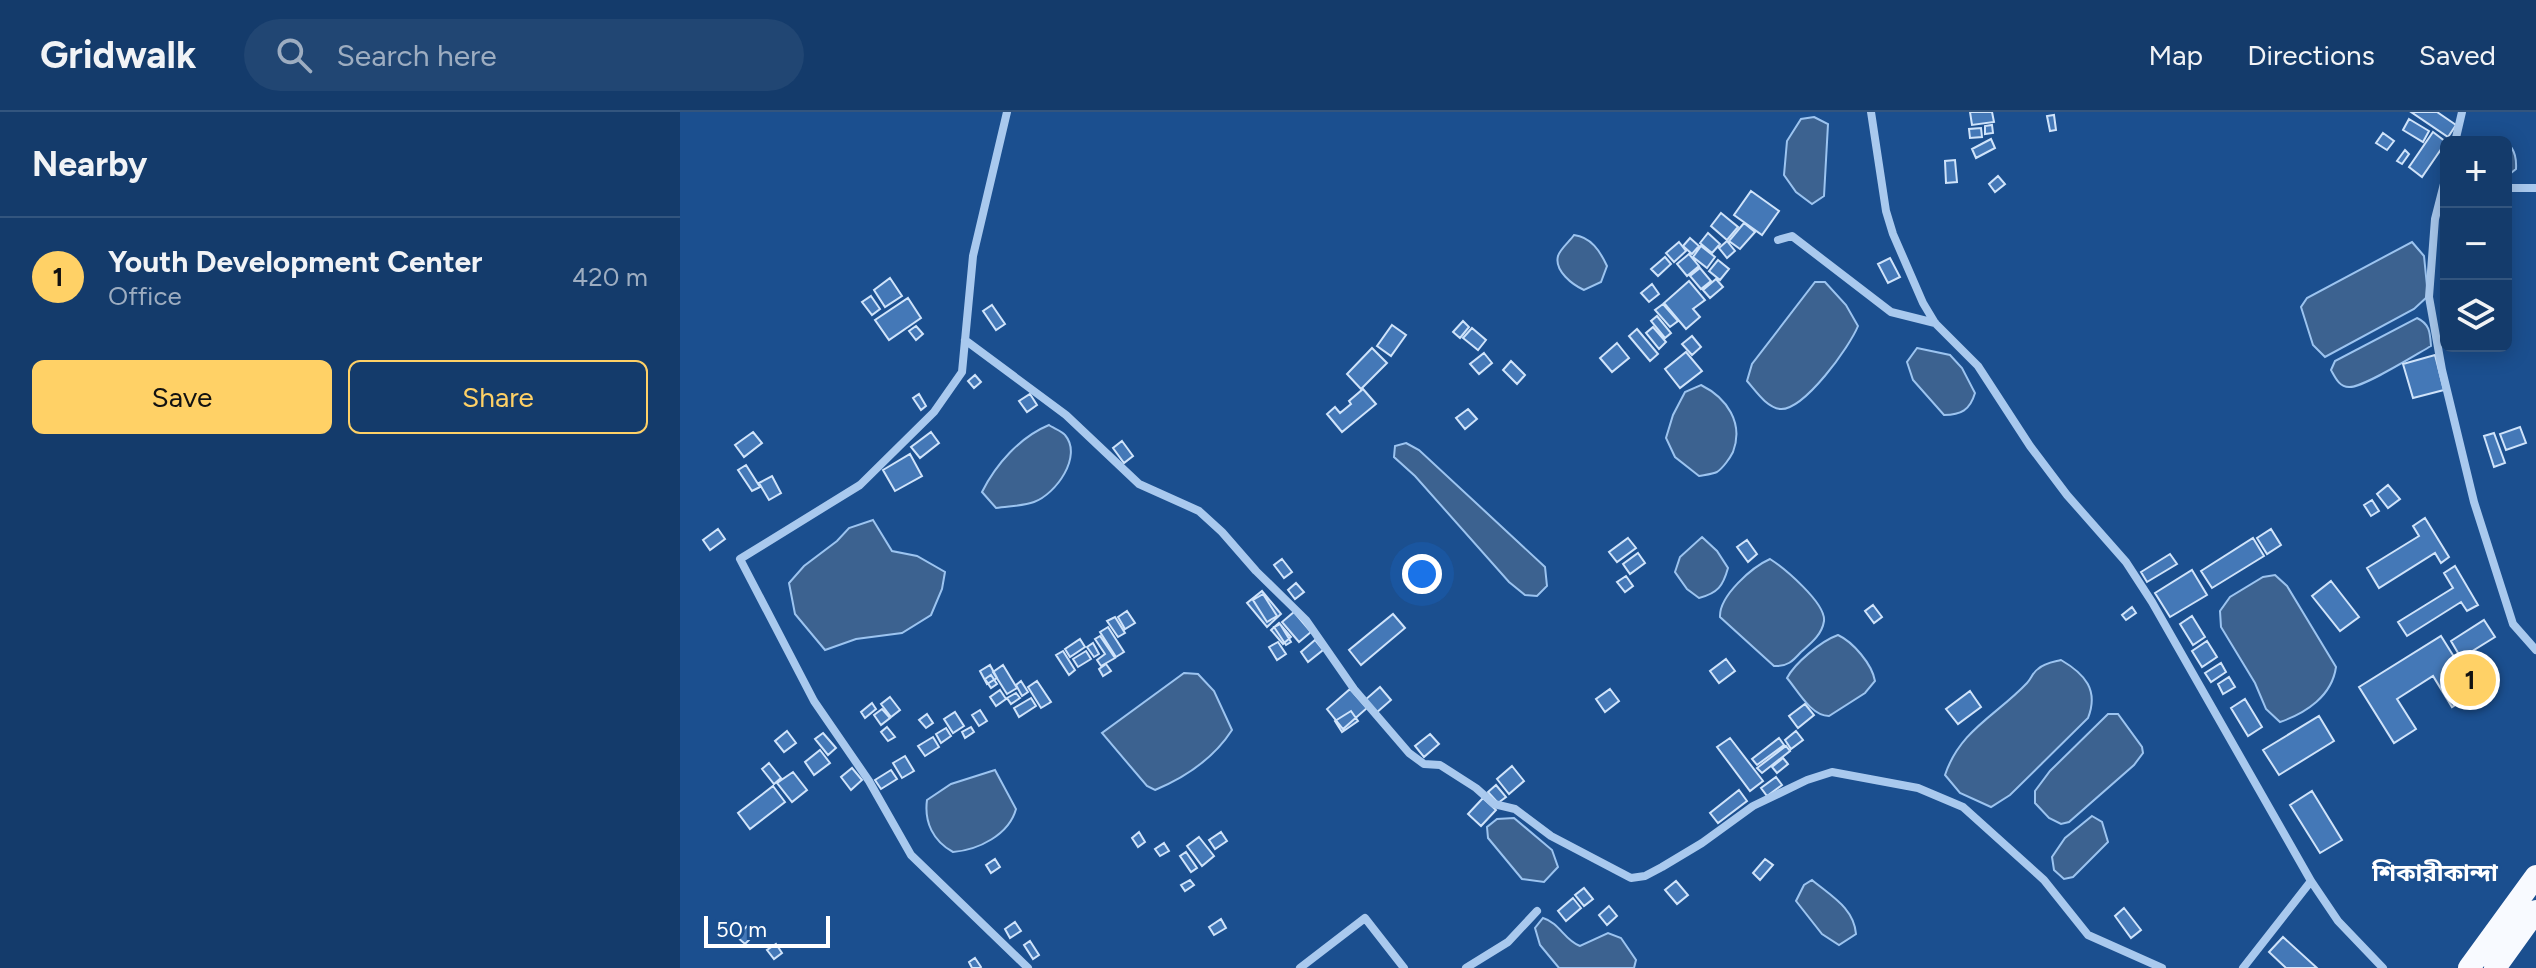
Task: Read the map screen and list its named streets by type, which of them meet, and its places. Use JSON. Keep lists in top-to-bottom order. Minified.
{"districts":["শিকারীকান্দা"],"scale_bar":"50 m","page":{"header":"Gridwalk","search":"Search here","nav":["Map","Directions","Saved"],"heading":"Nearby","map_buttons":["+","−"],"list":[{"mark":"1","name":"Youth Development Center","note":"Office","value":"420 m"}],"buttons":["Save","Share"],"pins":"1","scale":"50 m"}}
